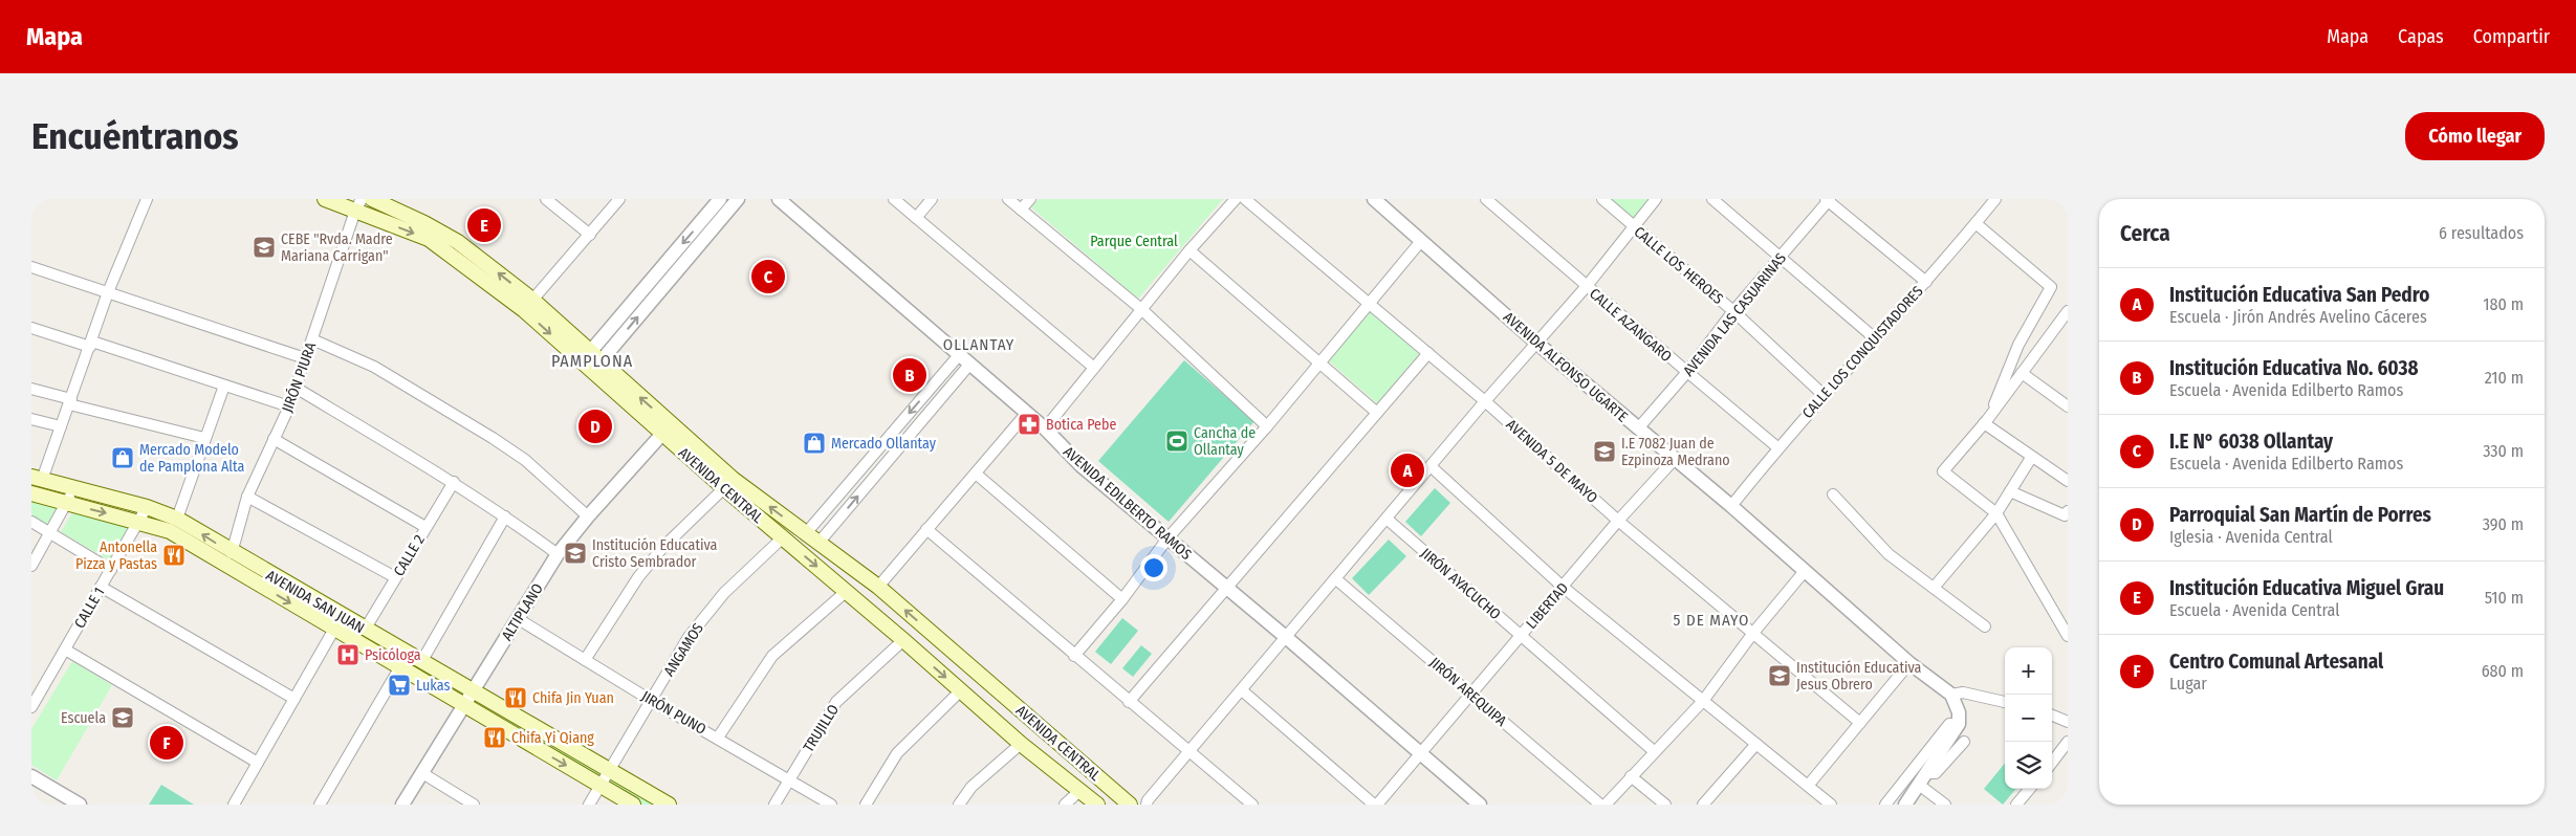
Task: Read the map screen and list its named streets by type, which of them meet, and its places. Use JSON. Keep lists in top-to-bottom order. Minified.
{"streets":{"main road":["AVENIDA CENTRAL","AVENIDA SAN JUAN"],"street":["CALLE LOS HEROES","AVENIDA LAS CASUARINAS","CALLE AZANGARO","CALLE LOS CONQUISTADORES","AVENIDA ALFONSO UGARTE","JIRÓN PIURA","AVENIDA 5 DE MAYO","AVENIDA EDILBERTO RAMOS","CALLE 2","JIRÓN AYACUCHO","LIBERTAD","CALLE 1","ALTIPLANO","ANGAMOS","JIRÓN AREQUIPA","JIRÓN PUNO","TRUJILLO"]},"crossings":[["CALLE LOS HEROES","AVENIDA LAS CASUARINAS"],["CALLE LOS HEROES","CALLE LOS CONQUISTADORES"],["AVENIDA LAS CASUARINAS","CALLE AZANGARO"],["AVENIDA LAS CASUARINAS","AVENIDA ALFONSO UGARTE"],["CALLE AZANGARO","CALLE LOS CONQUISTADORES"],["CALLE LOS CONQUISTADORES","AVENIDA ALFONSO UGARTE"],["AVENIDA ALFONSO UGARTE","LIBERTAD"],["JIRÓN PIURA","AVENIDA CENTRAL"],["JIRÓN PIURA","AVENIDA SAN JUAN"],["AVENIDA 5 DE MAYO","LIBERTAD"],["AVENIDA CENTRAL","ALTIPLANO"],["AVENIDA CENTRAL","ANGAMOS"],["AVENIDA CENTRAL","TRUJILLO"],["AVENIDA EDILBERTO RAMOS","LIBERTAD"],["CALLE 2","AVENIDA SAN JUAN"],["JIRÓN AYACUCHO","LIBERTAD"],["AVENIDA SAN JUAN","CALLE 1"],["AVENIDA SAN JUAN","ALTIPLANO"],["AVENIDA SAN JUAN","ANGAMOS"],["LIBERTAD","JIRÓN AREQUIPA"],["ALTIPLANO","JIRÓN PUNO"],["ANGAMOS","JIRÓN PUNO"],["JIRÓN PUNO","TRUJILLO"]],"districts":["OLLANTAY","PAMPLONA","5 DE MAYO"],"parks":["Parque Central"],"places":{"school or university":["CEBE \"Rvda. Madre Mariana Carrigan\"","I.E 7082 Juan de Ezpinoza Medrano","Institución Educativa Cristo Sembrador","Institución Educativa Jesus Obrero","Escuela"],"pharmacy":["Botica Pebe"],"sports":["Cancha de Ollantay"],"shop":["Mercado Ollantay","Mercado Modelo de Pamplona Alta"],"restaurant":["Antonella Pizza y Pastas","Chifa Jin Yuan","Chifa Yi Qiang"],"hospital":["Psicóloga"],"supermarket":["Lukas"]},"page":{"header":"Mapa","nav":["Mapa","Capas","Compartir"],"buttons":"Cómo llegar","title":"Encuéntranos","heading":["Cerca","6 resultados"],"pins":["E","C","B","D","A","F"],"list":[{"mark":"A","name":"Institución Educativa San Pedro","note":"Escuela · Jirón Andrés Avelino Cáceres","value":"180 m"},{"mark":"B","name":"Institución Educativa No. 6038","note":"Escuela · Avenida Edilberto Ramos","value":"210 m"},{"mark":"C","name":"I.E N° 6038 Ollantay","note":"Escuela · Avenida Edilberto Ramos","value":"330 m"},{"mark":"D","name":"Parroquial San Martín de Porres","note":"Iglesia · Avenida Central","value":"390 m"},{"mark":"E","name":"Institución Educativa Miguel Grau","note":"Escuela · Avenida Central","value":"510 m"},{"mark":"F","name":"Centro Comunal Artesanal","note":"Lugar","value":"680 m"}],"map_buttons":["+","−"]}}
